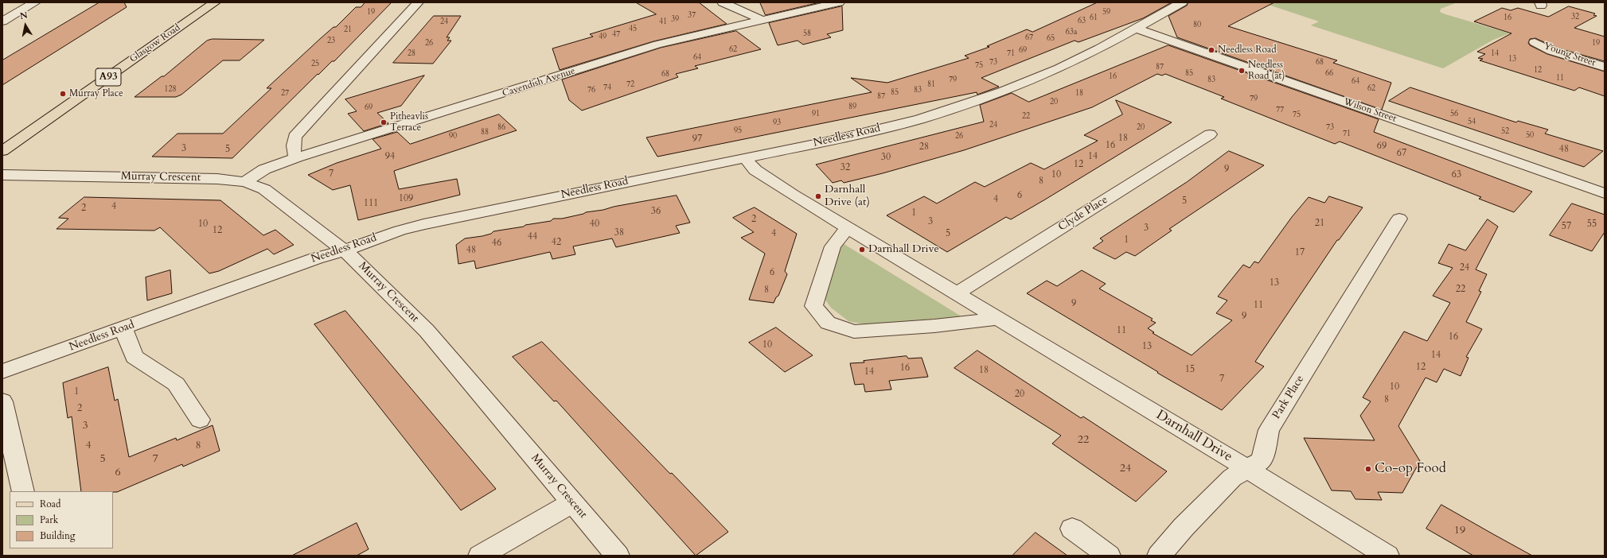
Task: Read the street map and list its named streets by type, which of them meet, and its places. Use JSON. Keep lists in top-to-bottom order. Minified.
{"streets":{"main road":["Glasgow Road","A93"],"street":["Young Street","Cavendish Avenue","Wilson Street","Needless Road","Murray Crescent","Clyde Place","Park Place","Darnhall Drive"]},"crossings":[["Cavendish Avenue","Murray Crescent"],["Wilson Street","Needless Road"],["Needless Road","Murray Crescent"],["Needless Road","Darnhall Drive"],["Clyde Place","Darnhall Drive"],["Park Place","Darnhall Drive"]],"places":["Needless Road","Needless Road (at)","Murray Place","Pitheavlis Terrace","Darnhall Drive (at)","Darnhall Drive","Co-op Food"],"house_numbers":["19","59","37","32","61","16","39","63","24","41","80","45","21","63a","58","47","49","67","65","23","26","19","62","69","28","71","14","64","13","73","68","25","75","87","12","85","66","68","16","11","79","83","64","72","81","74","62","128","76","83","85","27","18","87","79","20","89","69","77","91","56","75","22","54","93","24","86","20","73","95","52","88","71","50","90","26","18","97","16","69","28","3","5","48","67","94","14","30","12","32","9","7","10","63","8","6","109","4","5","111","4","2","36","1","2","3","21","10","40","55","57","3","12","38","4","5","44","1","42","46","48","17","24","6","13","22","8","9","11","9","11","16","10","13","14","12","16","15","18","14","7","10","1","20","8","2","3","22","4","8","5","7","24","6","19"],"legend":["Road","Park","Building"],"north":"top"}
